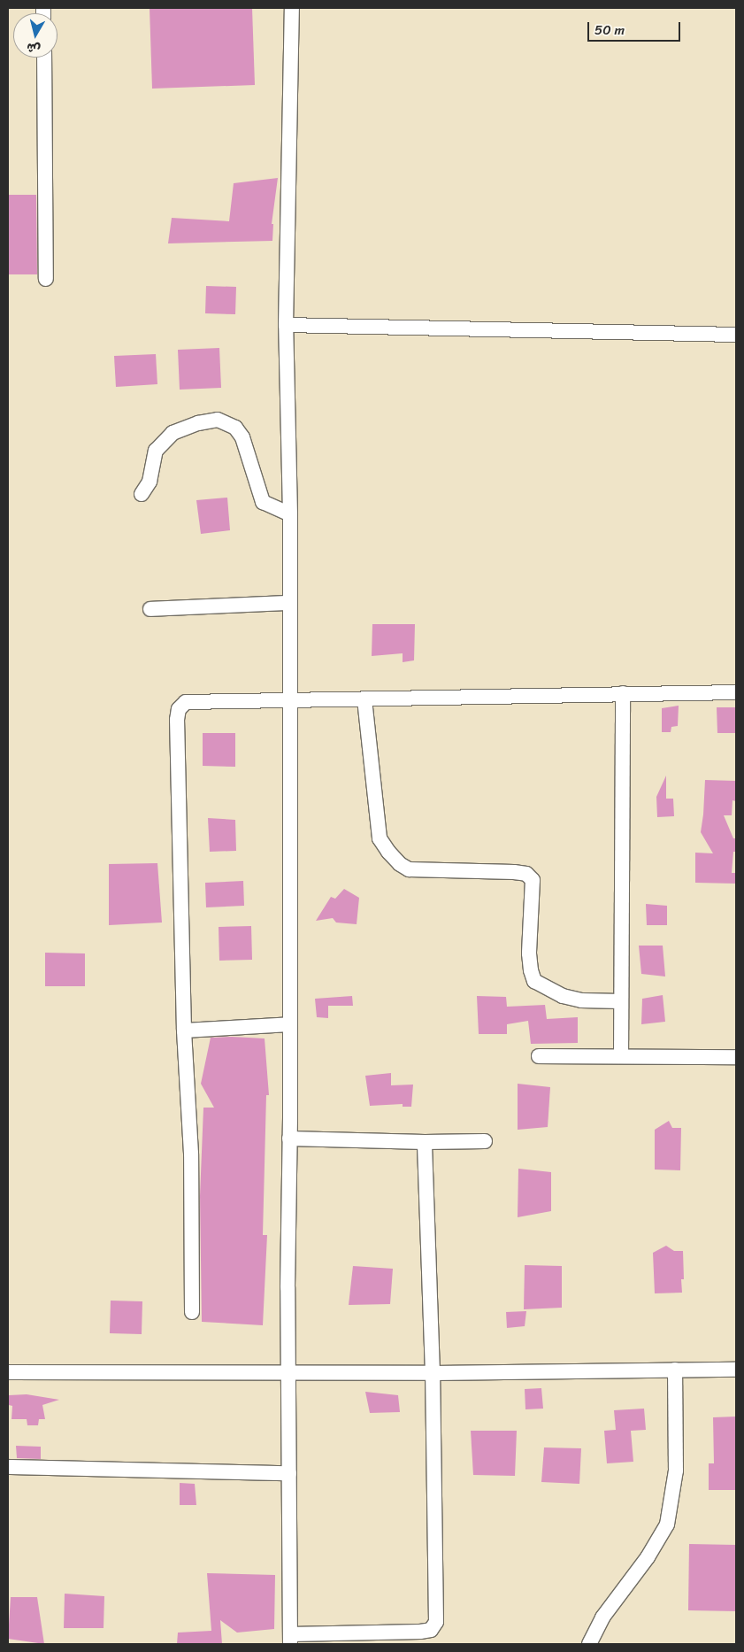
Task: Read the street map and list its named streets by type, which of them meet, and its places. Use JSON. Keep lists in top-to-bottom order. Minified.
{"scale_bar":"50 m","north":"bottom"}
